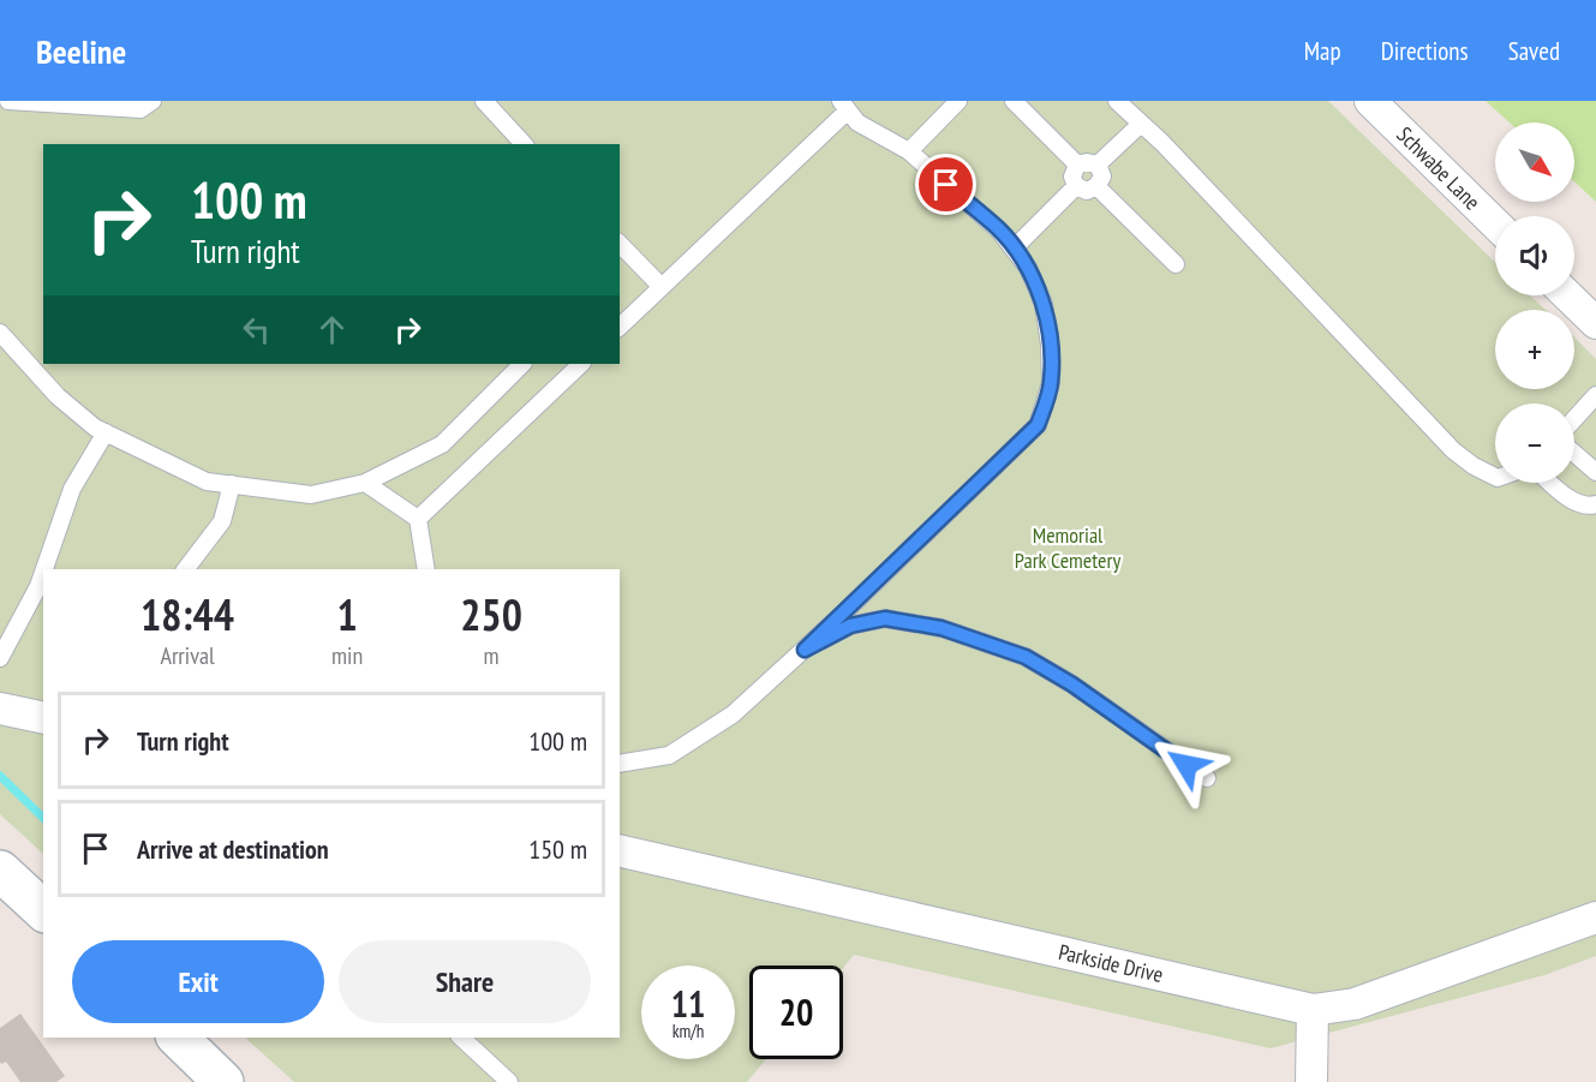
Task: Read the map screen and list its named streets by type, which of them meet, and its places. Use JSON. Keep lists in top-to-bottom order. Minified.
{"streets":{"street":["Schwabe Lane","Parkside Drive"]},"parks":["Memorial Park Cemetery"],"north":"bottom right","page":{"header":"Beeline","nav":["Map","Directions","Saved"],"map_buttons":["+","−"],"turn":["100 m","Turn right"],"eta":["18:44","Arrival","1","min","250","m"],"list":[{"name":"Turn right","value":"100 m"},{"name":"Arrive at destination","value":"150 m"}],"buttons":["Exit","Share"],"speed":"11 km/h","limit":"20"}}
